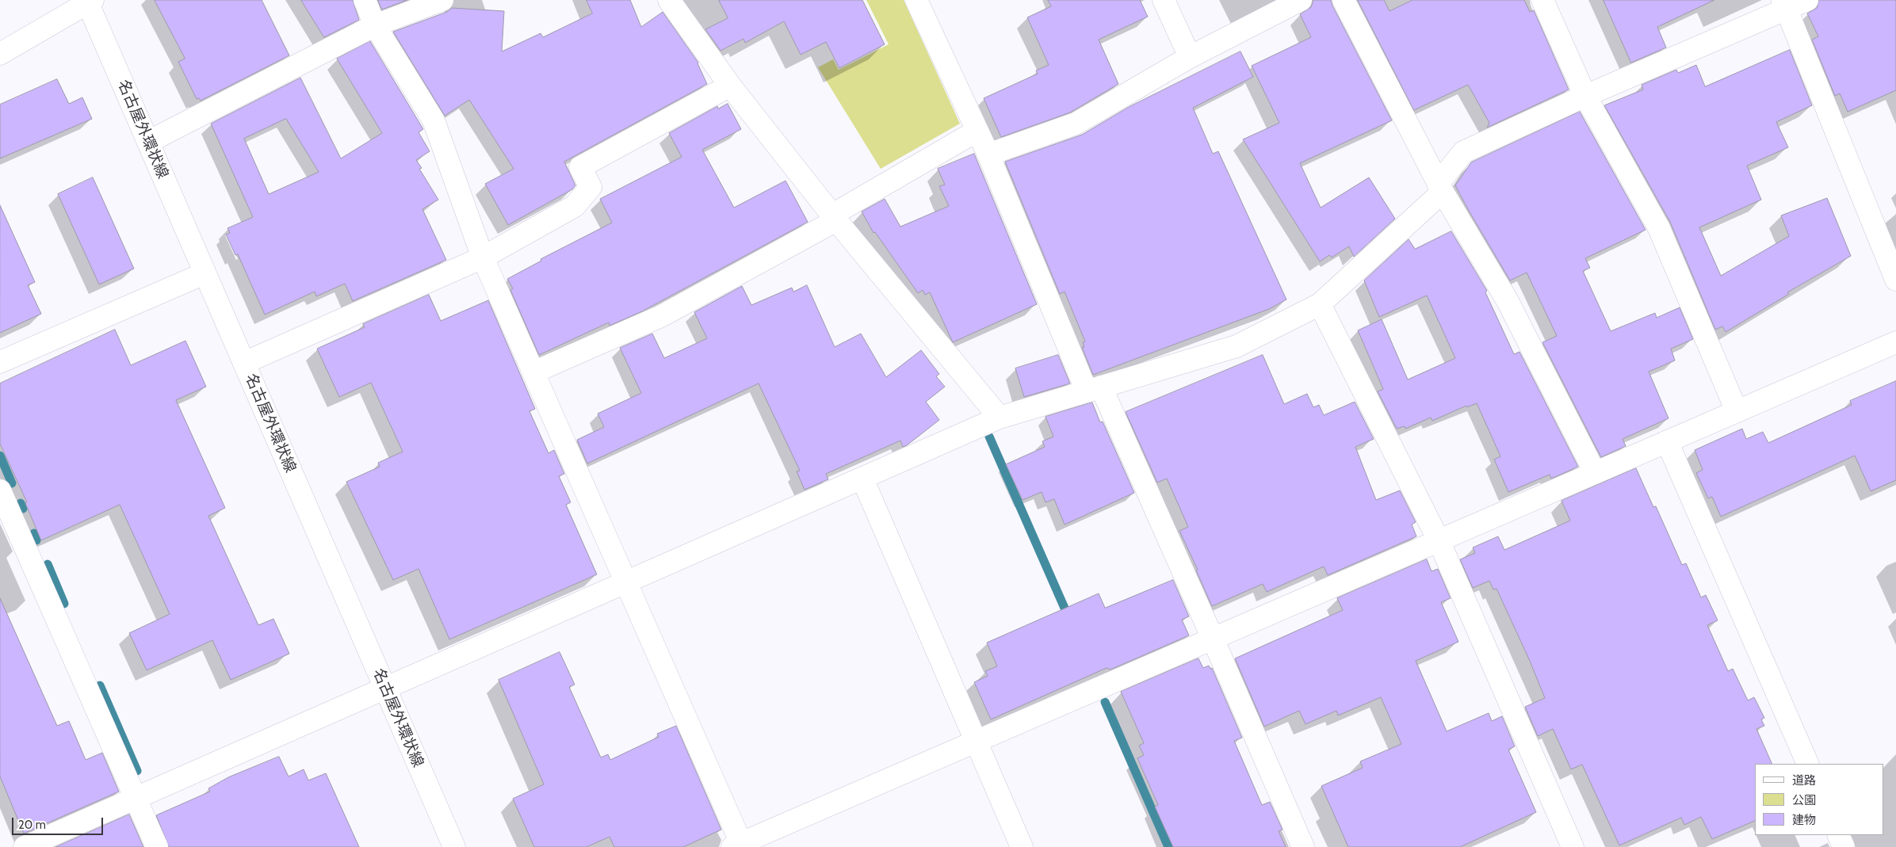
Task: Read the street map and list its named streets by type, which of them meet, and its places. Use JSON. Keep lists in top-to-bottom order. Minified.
{"streets":{"street":["名古屋外環状線"]},"legend":["道路","公園","建物"],"scale_bar":"20 m"}
